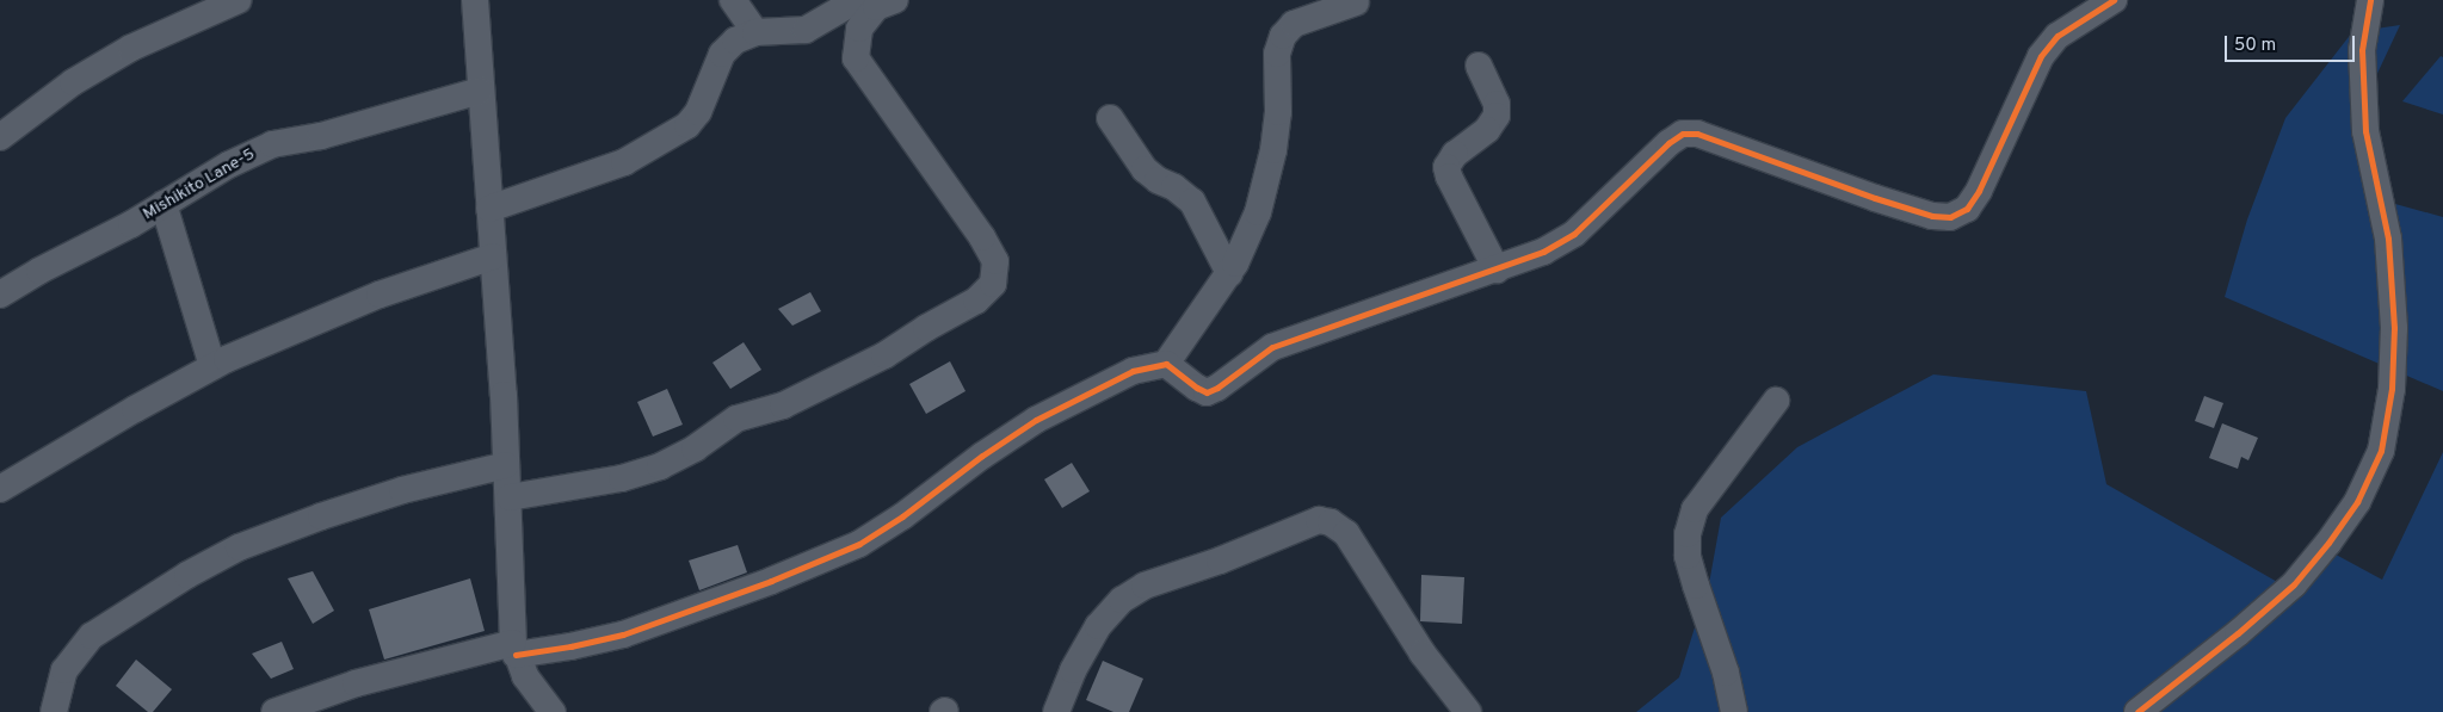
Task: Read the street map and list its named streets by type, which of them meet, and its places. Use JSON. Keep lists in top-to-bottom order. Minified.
{"streets":{"street":["Mishikito Lane-5"]},"scale_bar":"50 m"}
